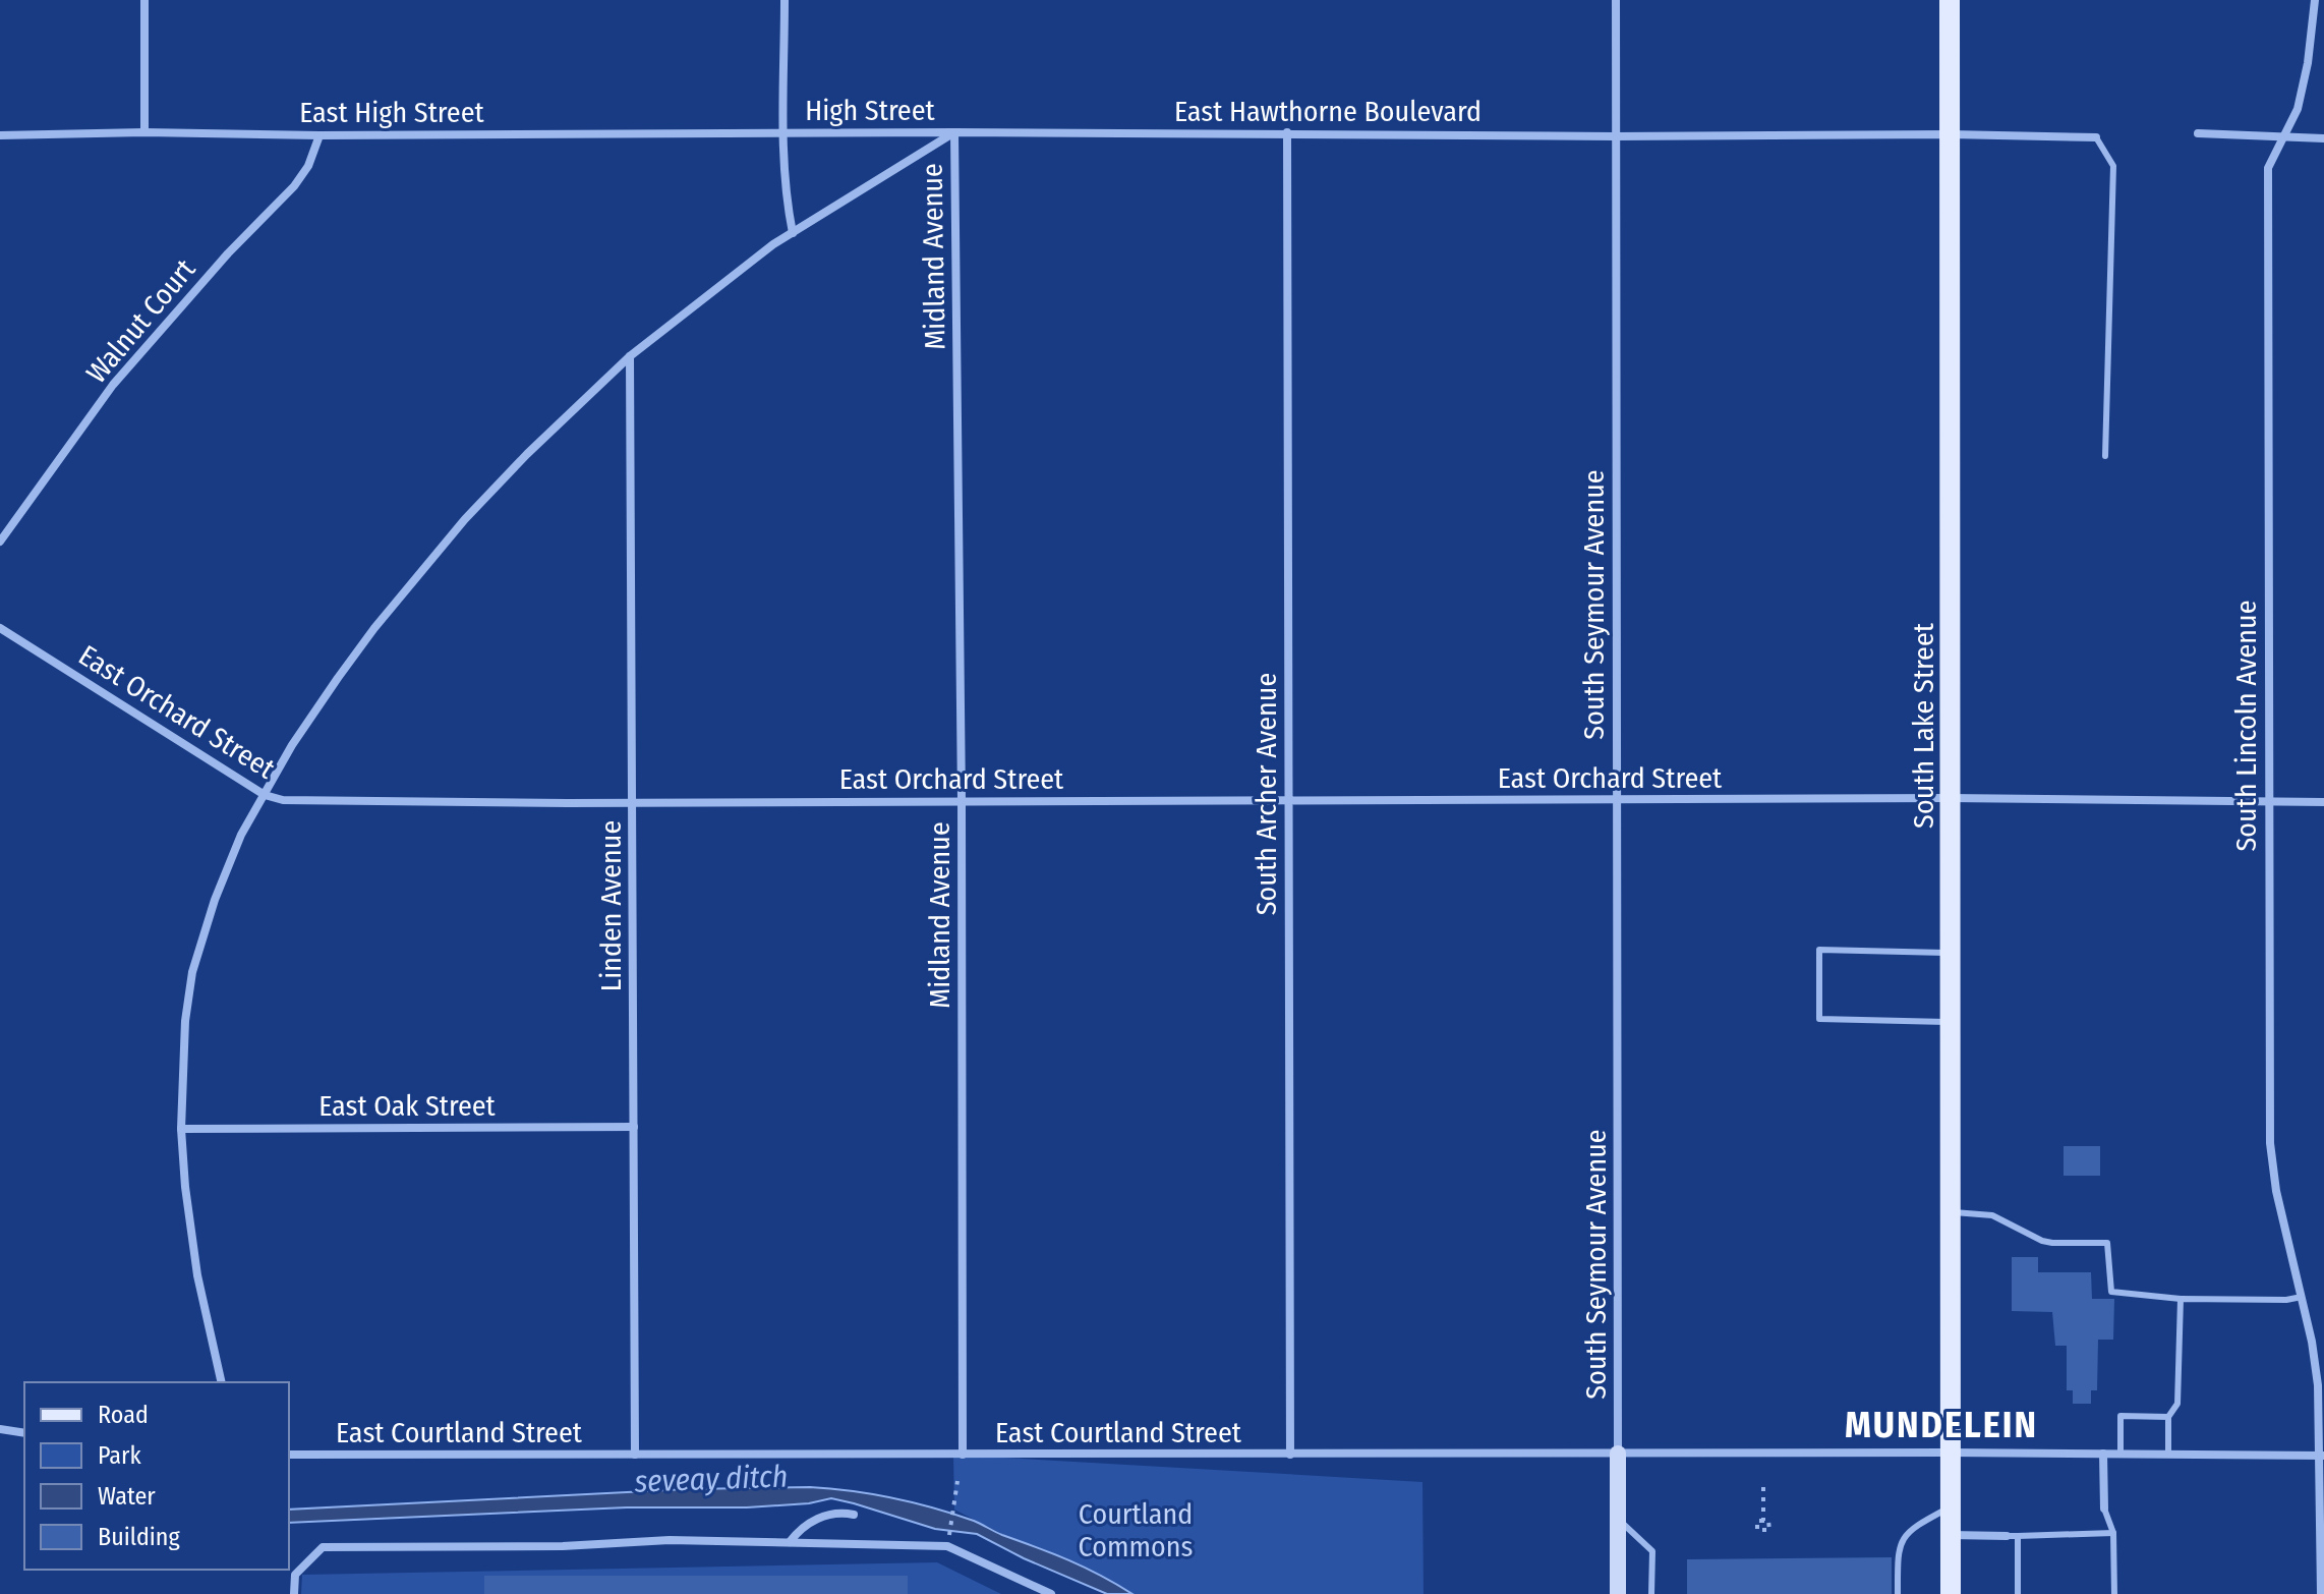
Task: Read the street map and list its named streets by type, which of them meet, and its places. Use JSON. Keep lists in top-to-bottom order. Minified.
{"streets":{"main road":["South Lake Street"],"street":["High Street","East Hawthorne Boulevard","East High Street","Midland Avenue","Walnut Court","South Seymour Avenue","East Orchard Street","South Lincoln Avenue","South Archer Avenue","Linden Avenue","East Oak Street","East Courtland Street"]},"crossings":[["High Street","East Hawthorne Boulevard"],["High Street","East High Street"],["High Street","Midland Avenue"],["East Hawthorne Boulevard","Midland Avenue"],["East Hawthorne Boulevard","South Seymour Avenue"],["East Hawthorne Boulevard","South Lake Street"],["East Hawthorne Boulevard","South Archer Avenue"],["East High Street","Walnut Court"],["Midland Avenue","East Orchard Street"],["Midland Avenue","East Courtland Street"],["South Seymour Avenue","East Orchard Street"],["South Seymour Avenue","East Courtland Street"],["East Orchard Street","South Lake Street"],["East Orchard Street","South Lincoln Avenue"],["East Orchard Street","South Archer Avenue"],["East Orchard Street","Linden Avenue"],["South Lake Street","East Courtland Street"],["South Lincoln Avenue","East Courtland Street"],["South Archer Avenue","East Courtland Street"],["Linden Avenue","East Oak Street"],["Linden Avenue","East Courtland Street"]],"districts":["MUNDELEIN"],"water":["seveay ditch"],"parks":["Courtland Commons"],"legend":["Road","Park","Water","Building"]}
